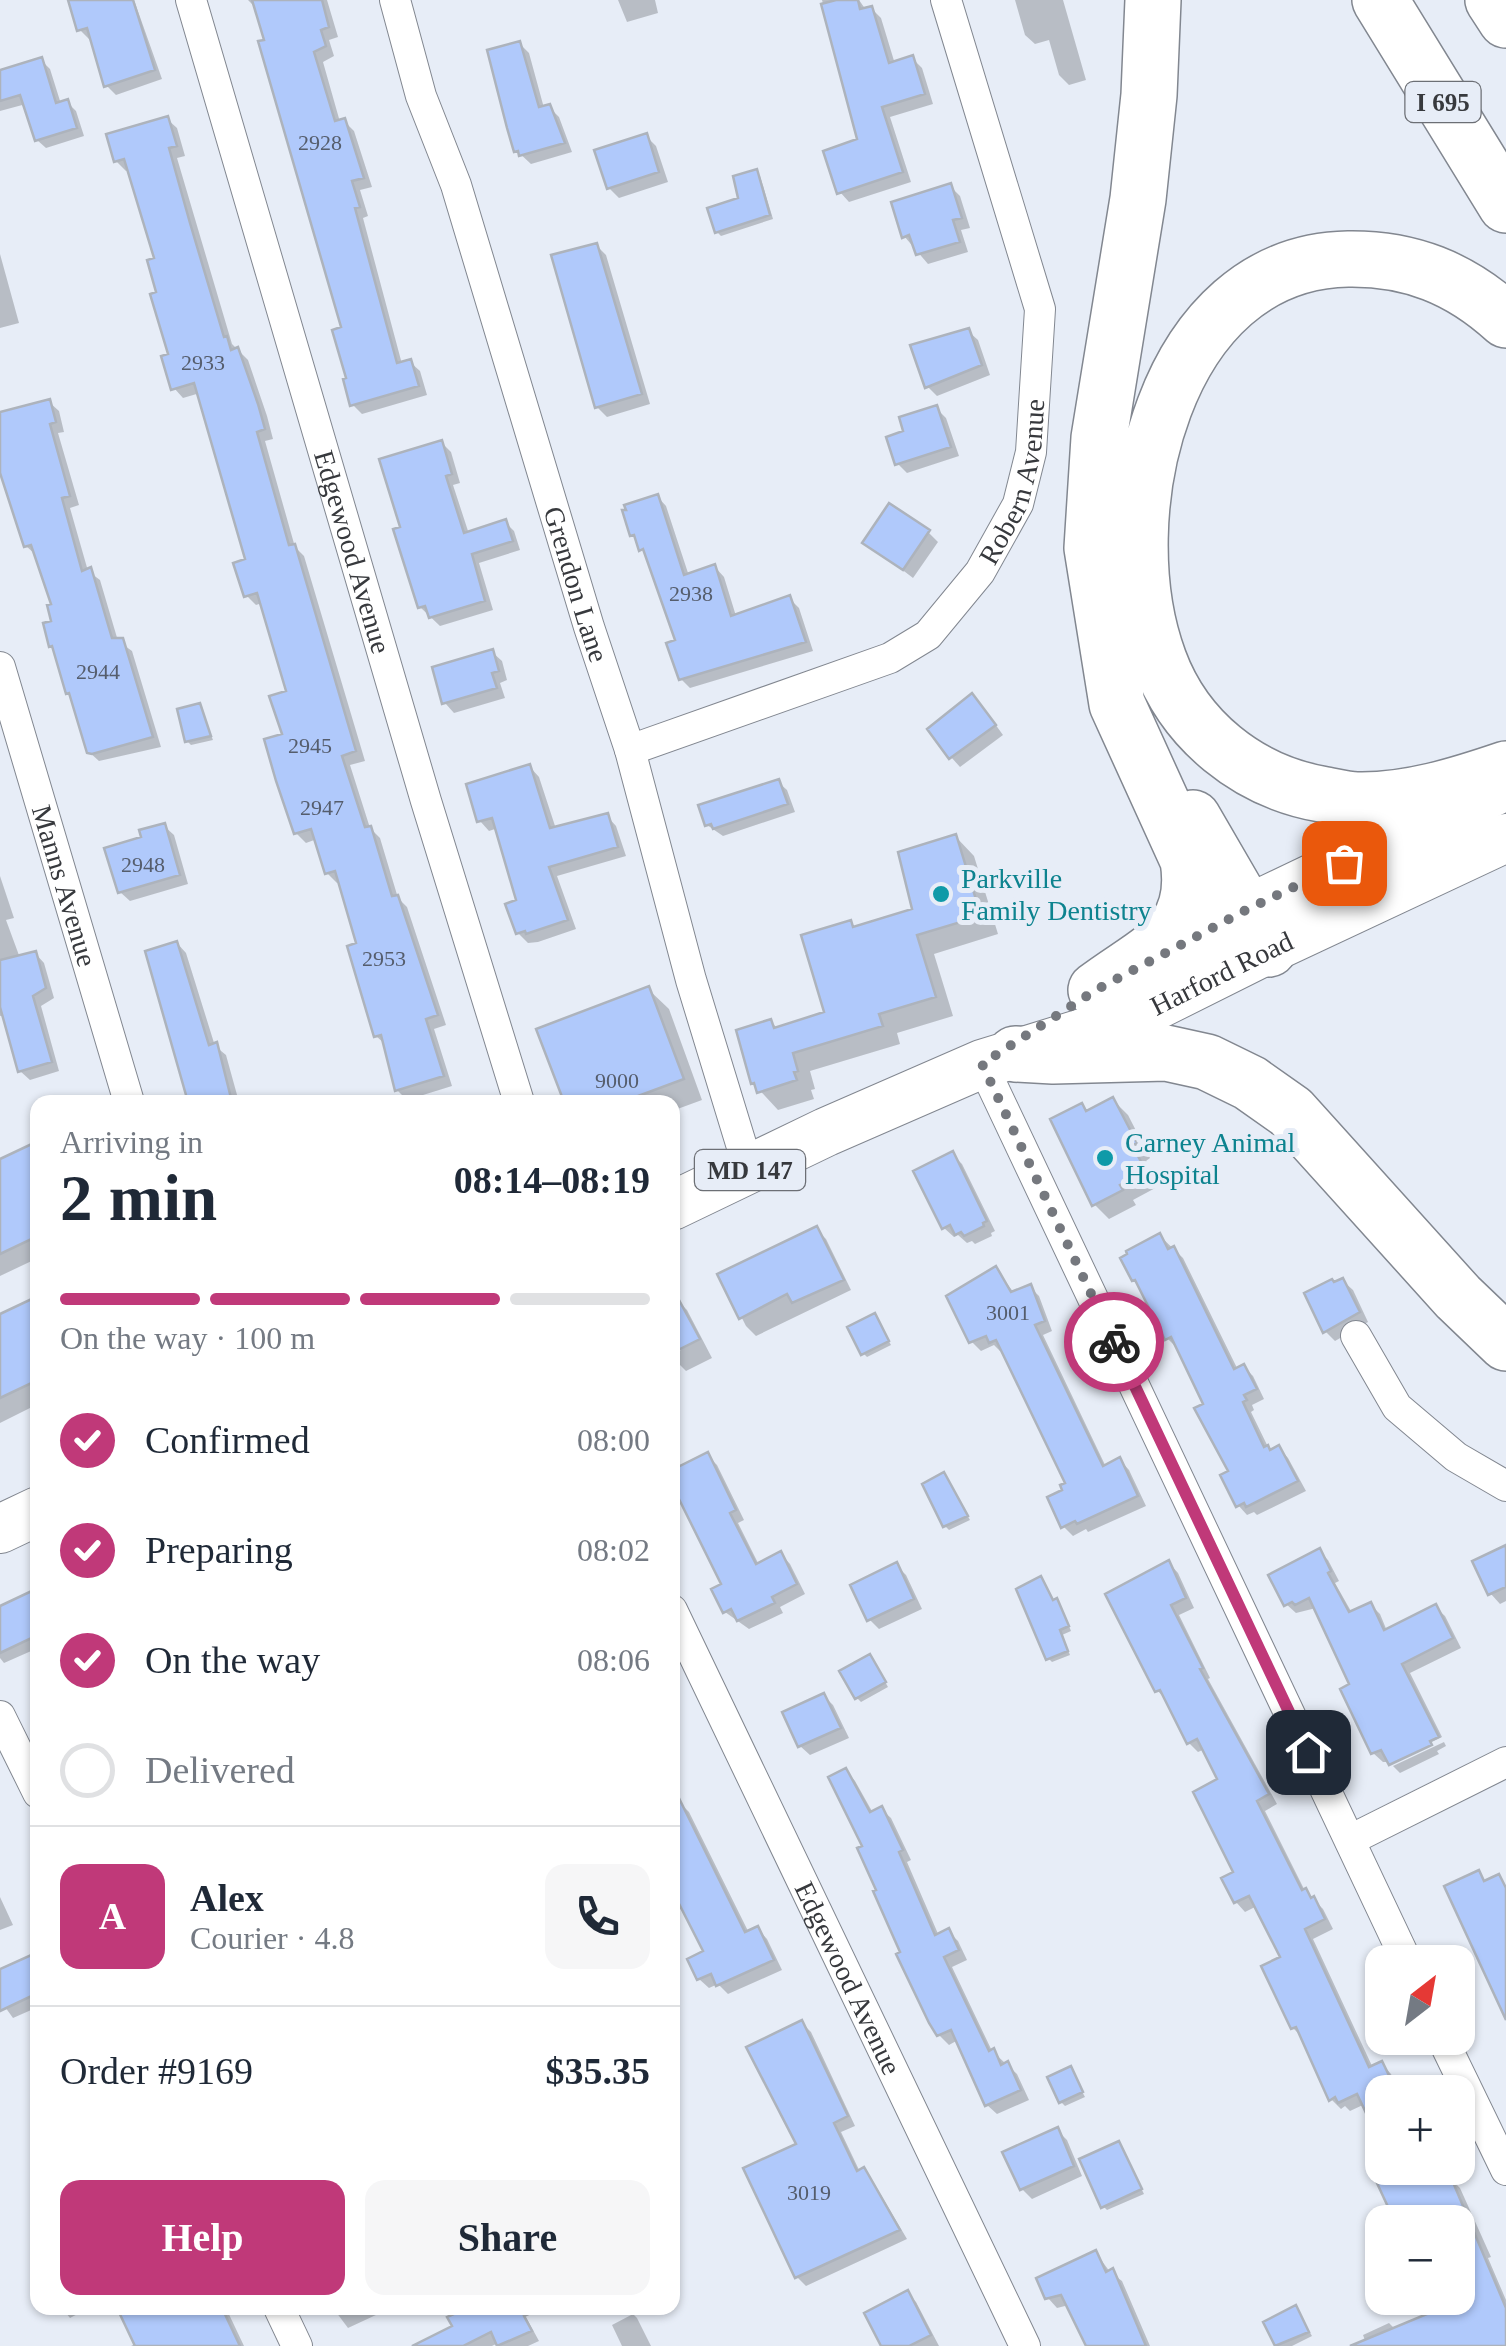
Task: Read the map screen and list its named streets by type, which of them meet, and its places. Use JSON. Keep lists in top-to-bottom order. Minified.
{"streets":{"highway":["I 695"],"main road":["Harford Road","MD 147"],"street":["Robern Avenue","Edgewood Avenue","Grendon Lane","Manns Avenue"]},"crossings":[["Robern Avenue","Grendon Lane"],["Grendon Lane","Harford Road"]],"places":["Parkville Family Dentistry","Carney Animal Hospital"],"house_numbers":["2928","2933","2938","2944","2945","2947","2948","2953","9000","3001","3019"],"north":"top right","page":{"heading":["2 min","Arriving in","08:14–08:19"],"panel":["Alex","Courier · 4.8","Order #9169","$35.35"],"bar":"On the way · 100 m","list":[["Confirmed","08:00"],["Preparing","08:02"],["On the way","08:06"],"Delivered"],"round":"A","map_buttons":["+","−"],"buttons":["Help","Share"]}}
